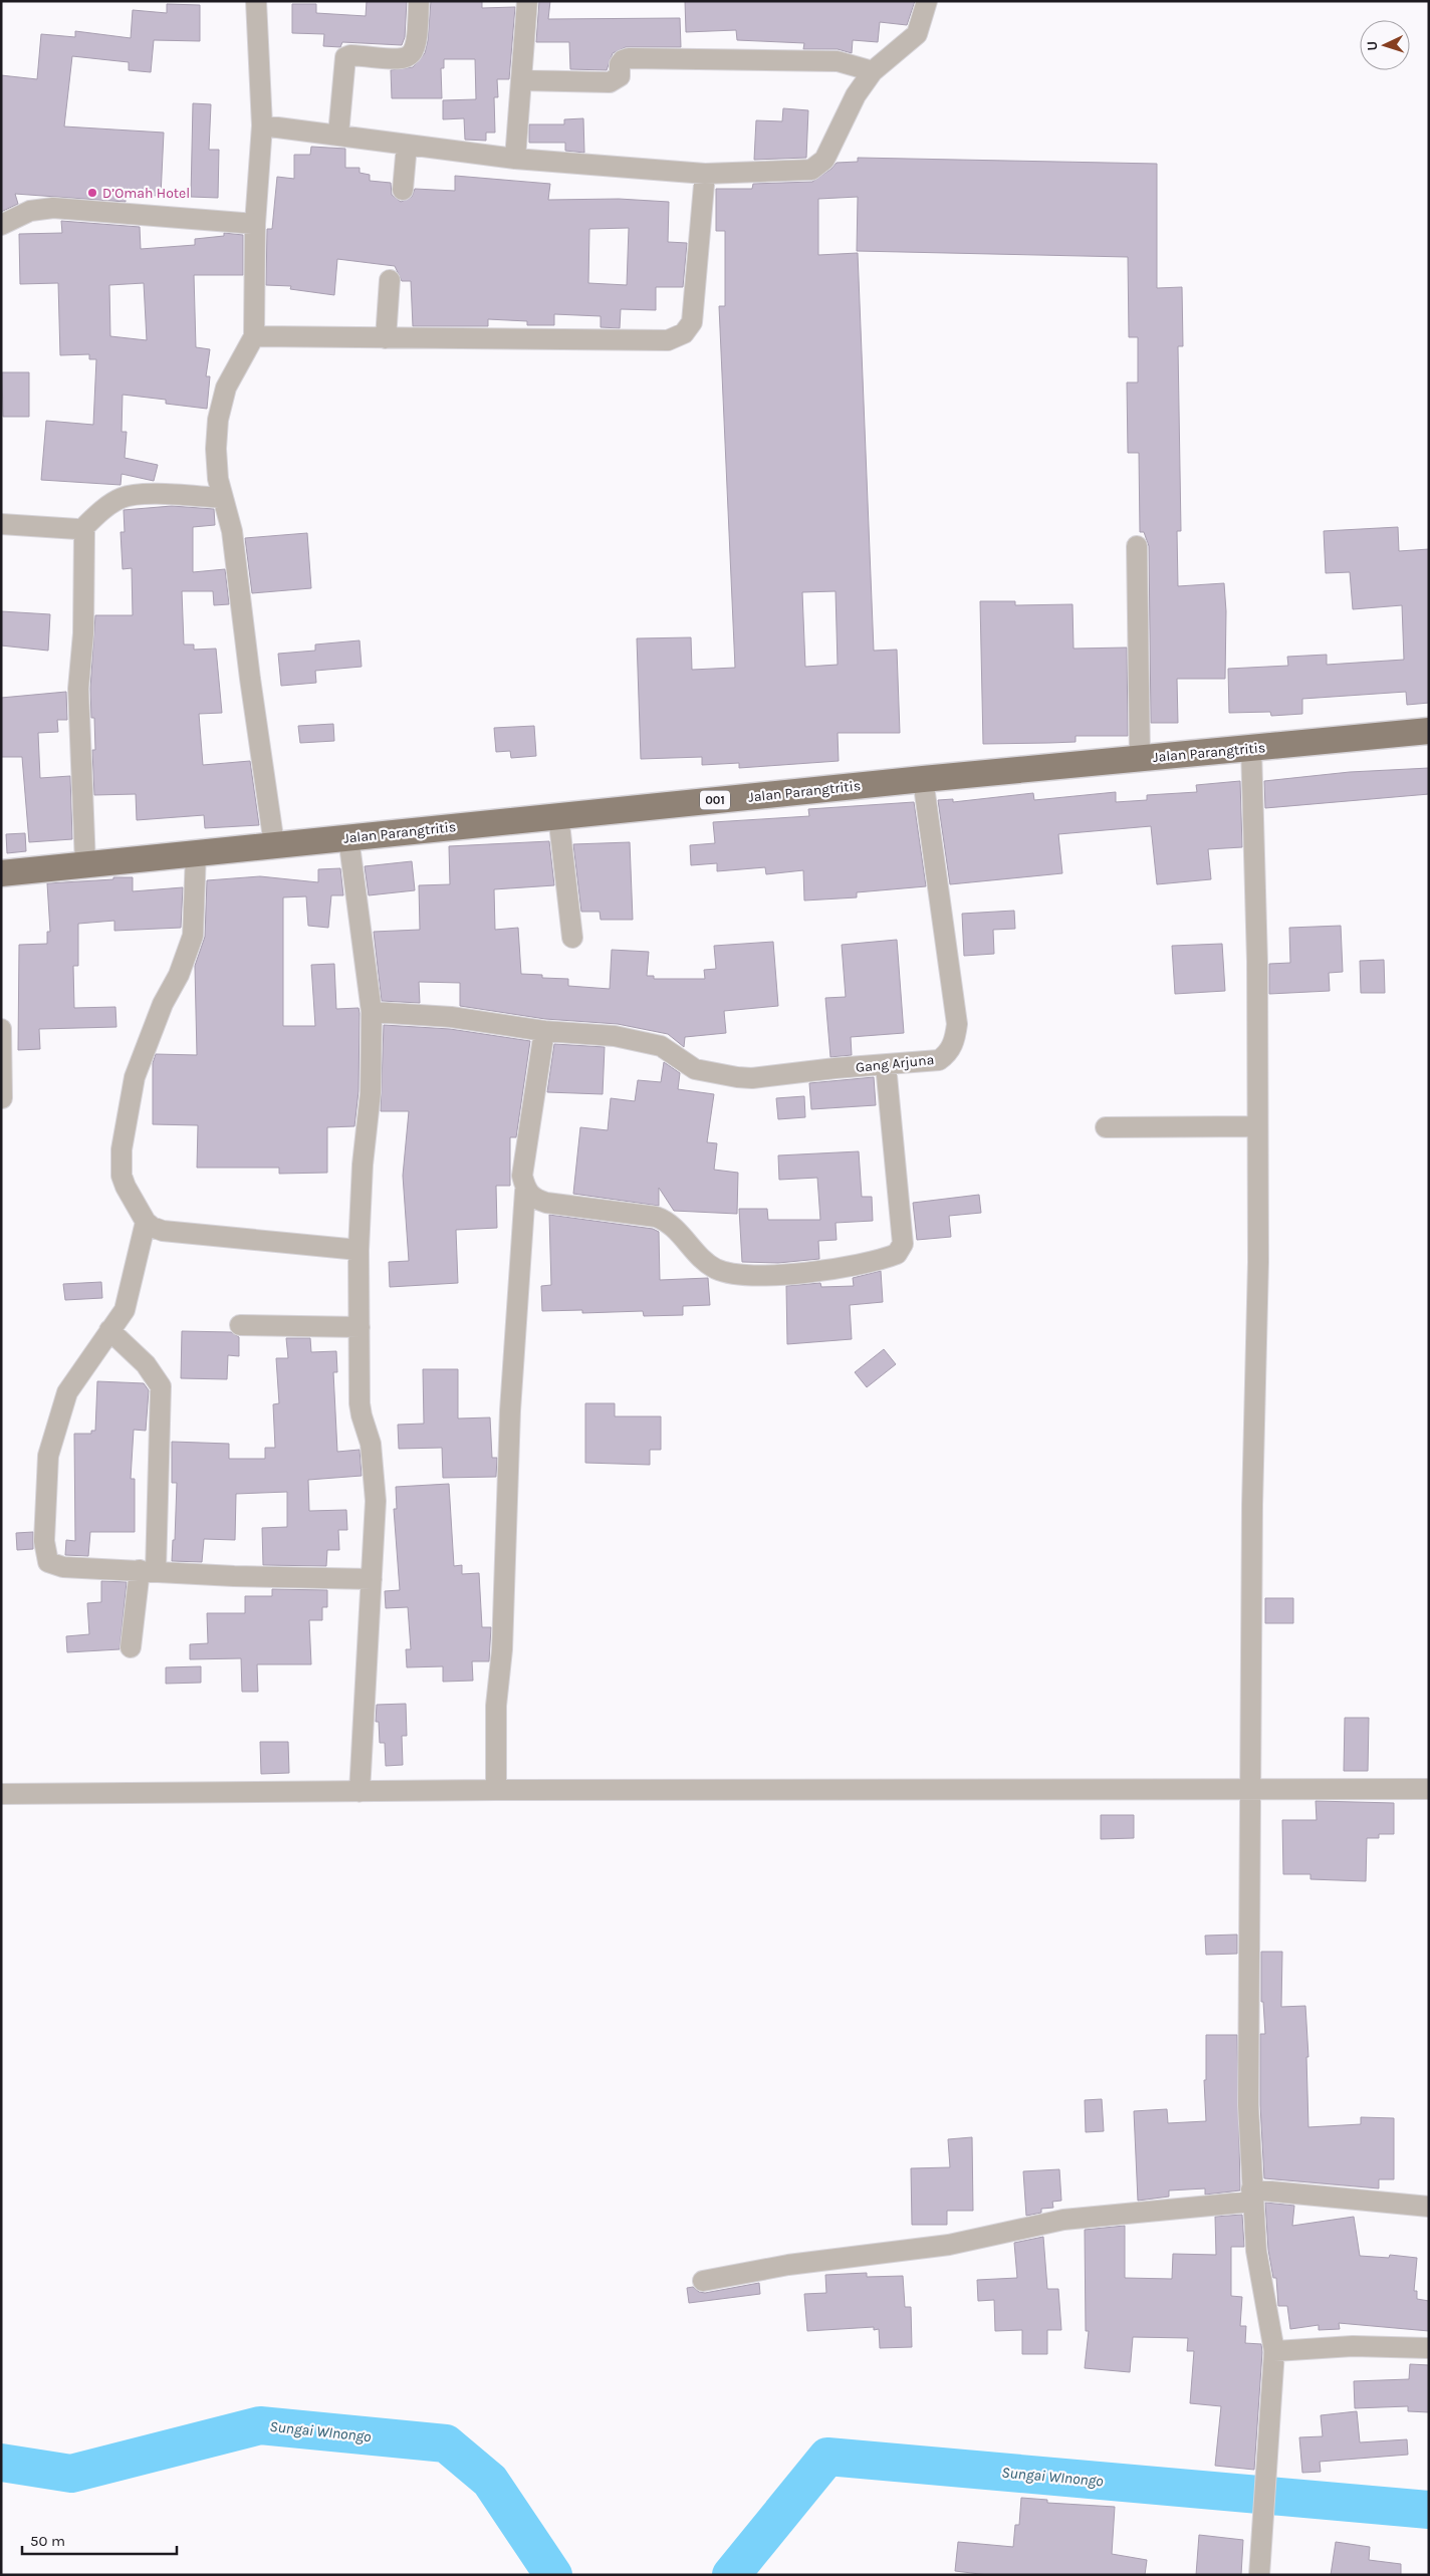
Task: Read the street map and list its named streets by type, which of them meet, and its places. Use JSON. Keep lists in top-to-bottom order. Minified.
{"streets":{"main road":["Jalan Parangtritis","001"],"street":["Gang Arjuna"]},"crossings":[["Jalan Parangtritis","Gang Arjuna"]],"water":["Sungai WInongo"],"places":["D’Omah Hotel"],"scale_bar":"50 m","north":"left"}
